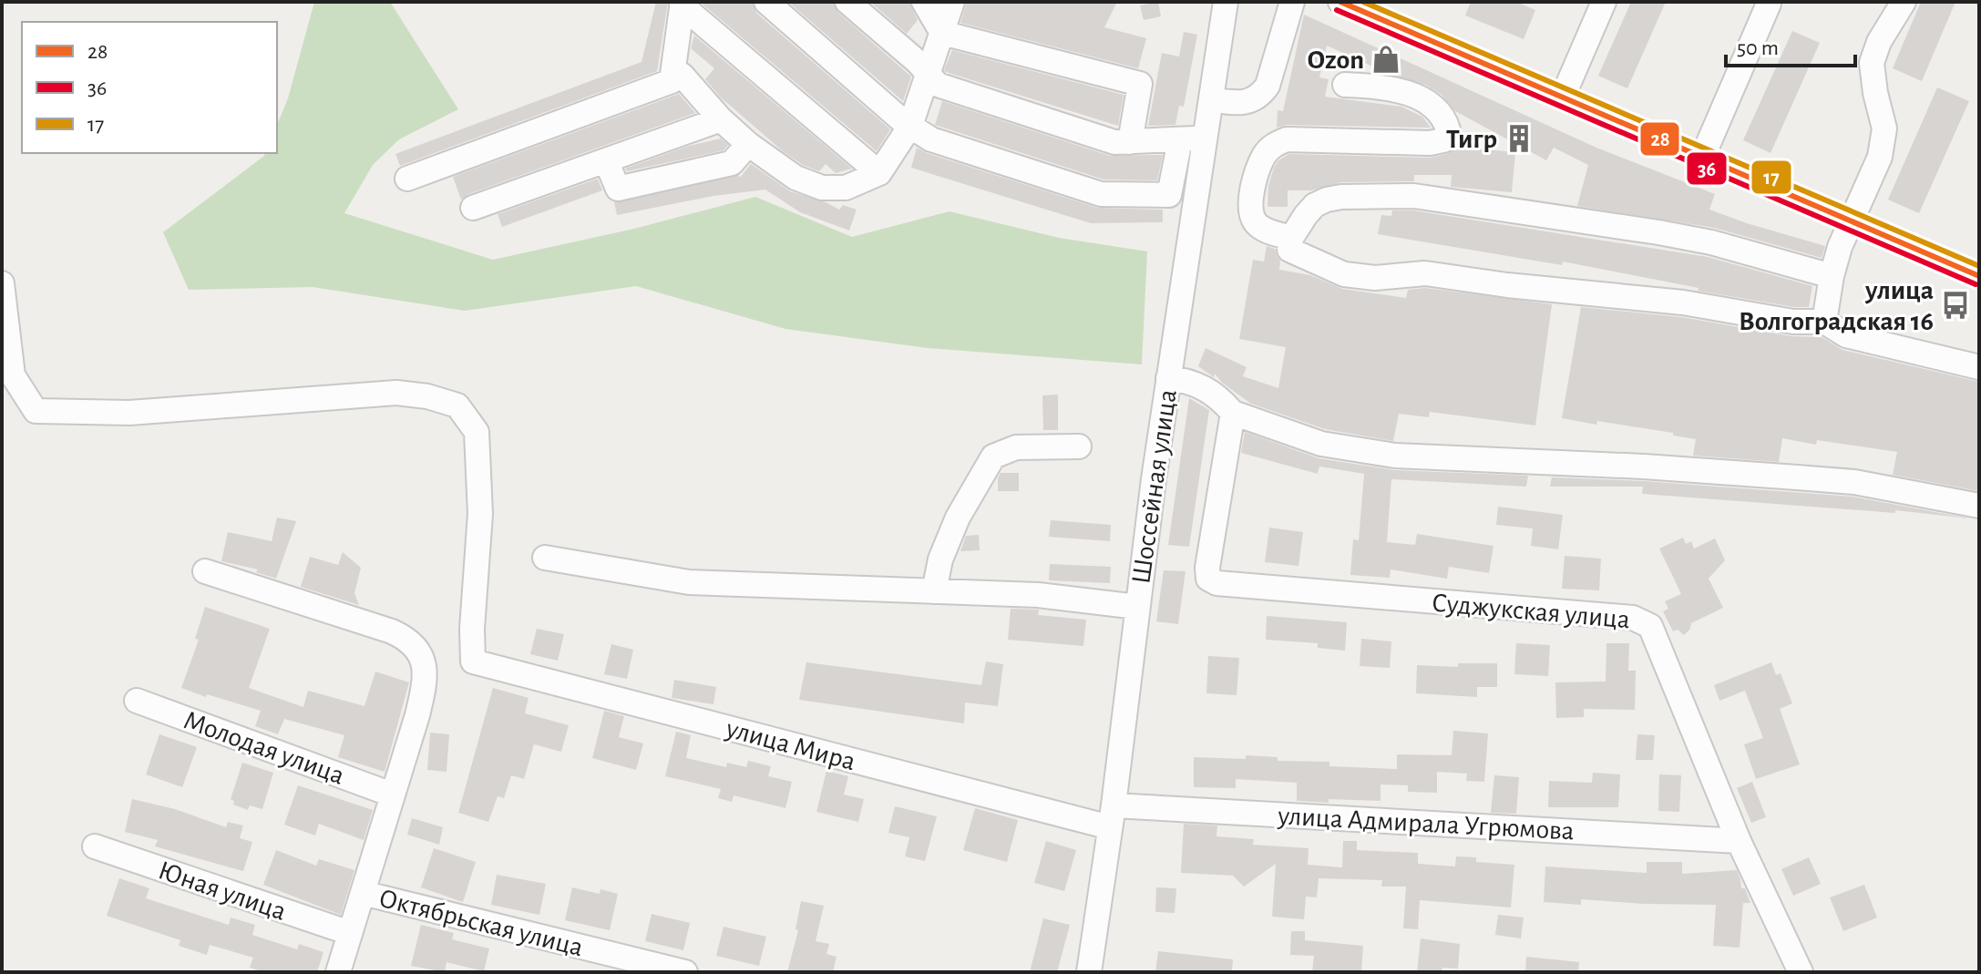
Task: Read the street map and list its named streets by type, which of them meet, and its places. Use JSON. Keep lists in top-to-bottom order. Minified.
{"streets":{"street":["Шоссейная улица","Суджукская улица","улица Мира","Молодая улица","улица Адмирала Угрюмова","Юная улица","Октябрьская улица"]},"crossings":[["Шоссейная улица","улица Мира"],["Шоссейная улица","улица Адмирала Угрюмова"],["Суджукская улица","улица Адмирала Угрюмова"],["улица Мира","улица Адмирала Угрюмова"]],"places":{"shop":["Ozon"],"building":["Тигр"],"bus stop":["улица Волгоградская 16"]},"lines":["transit line 28","transit line 17","transit line 36"],"legend":["28","36","17"],"scale_bar":"50 m"}
